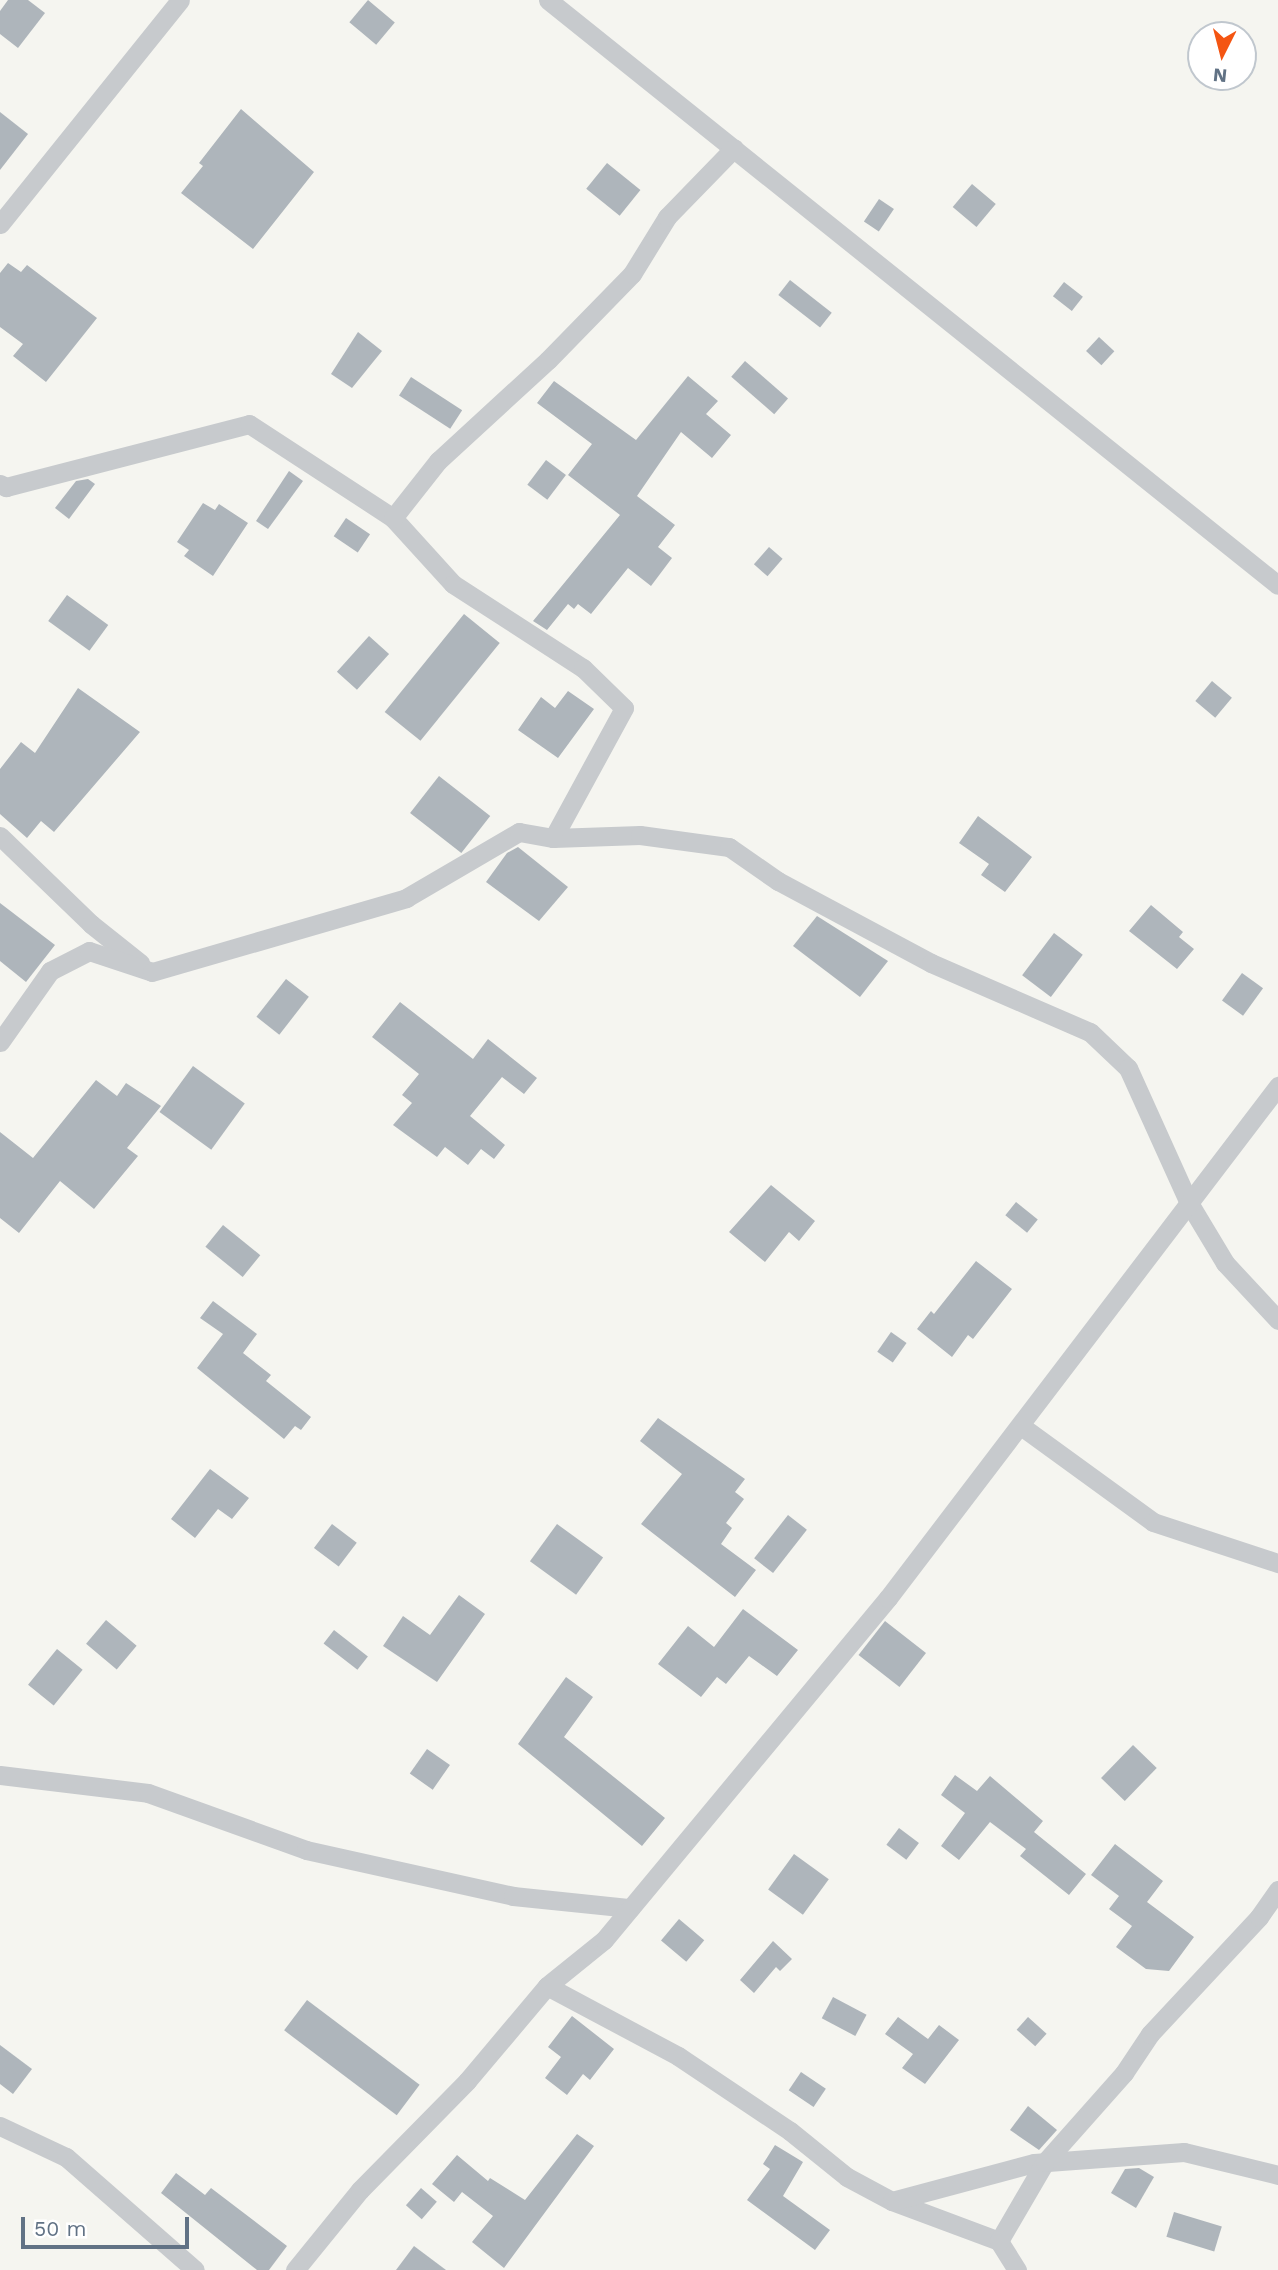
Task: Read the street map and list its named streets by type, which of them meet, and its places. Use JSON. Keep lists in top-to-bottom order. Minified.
{"scale_bar":"50 m","north":"bottom"}
